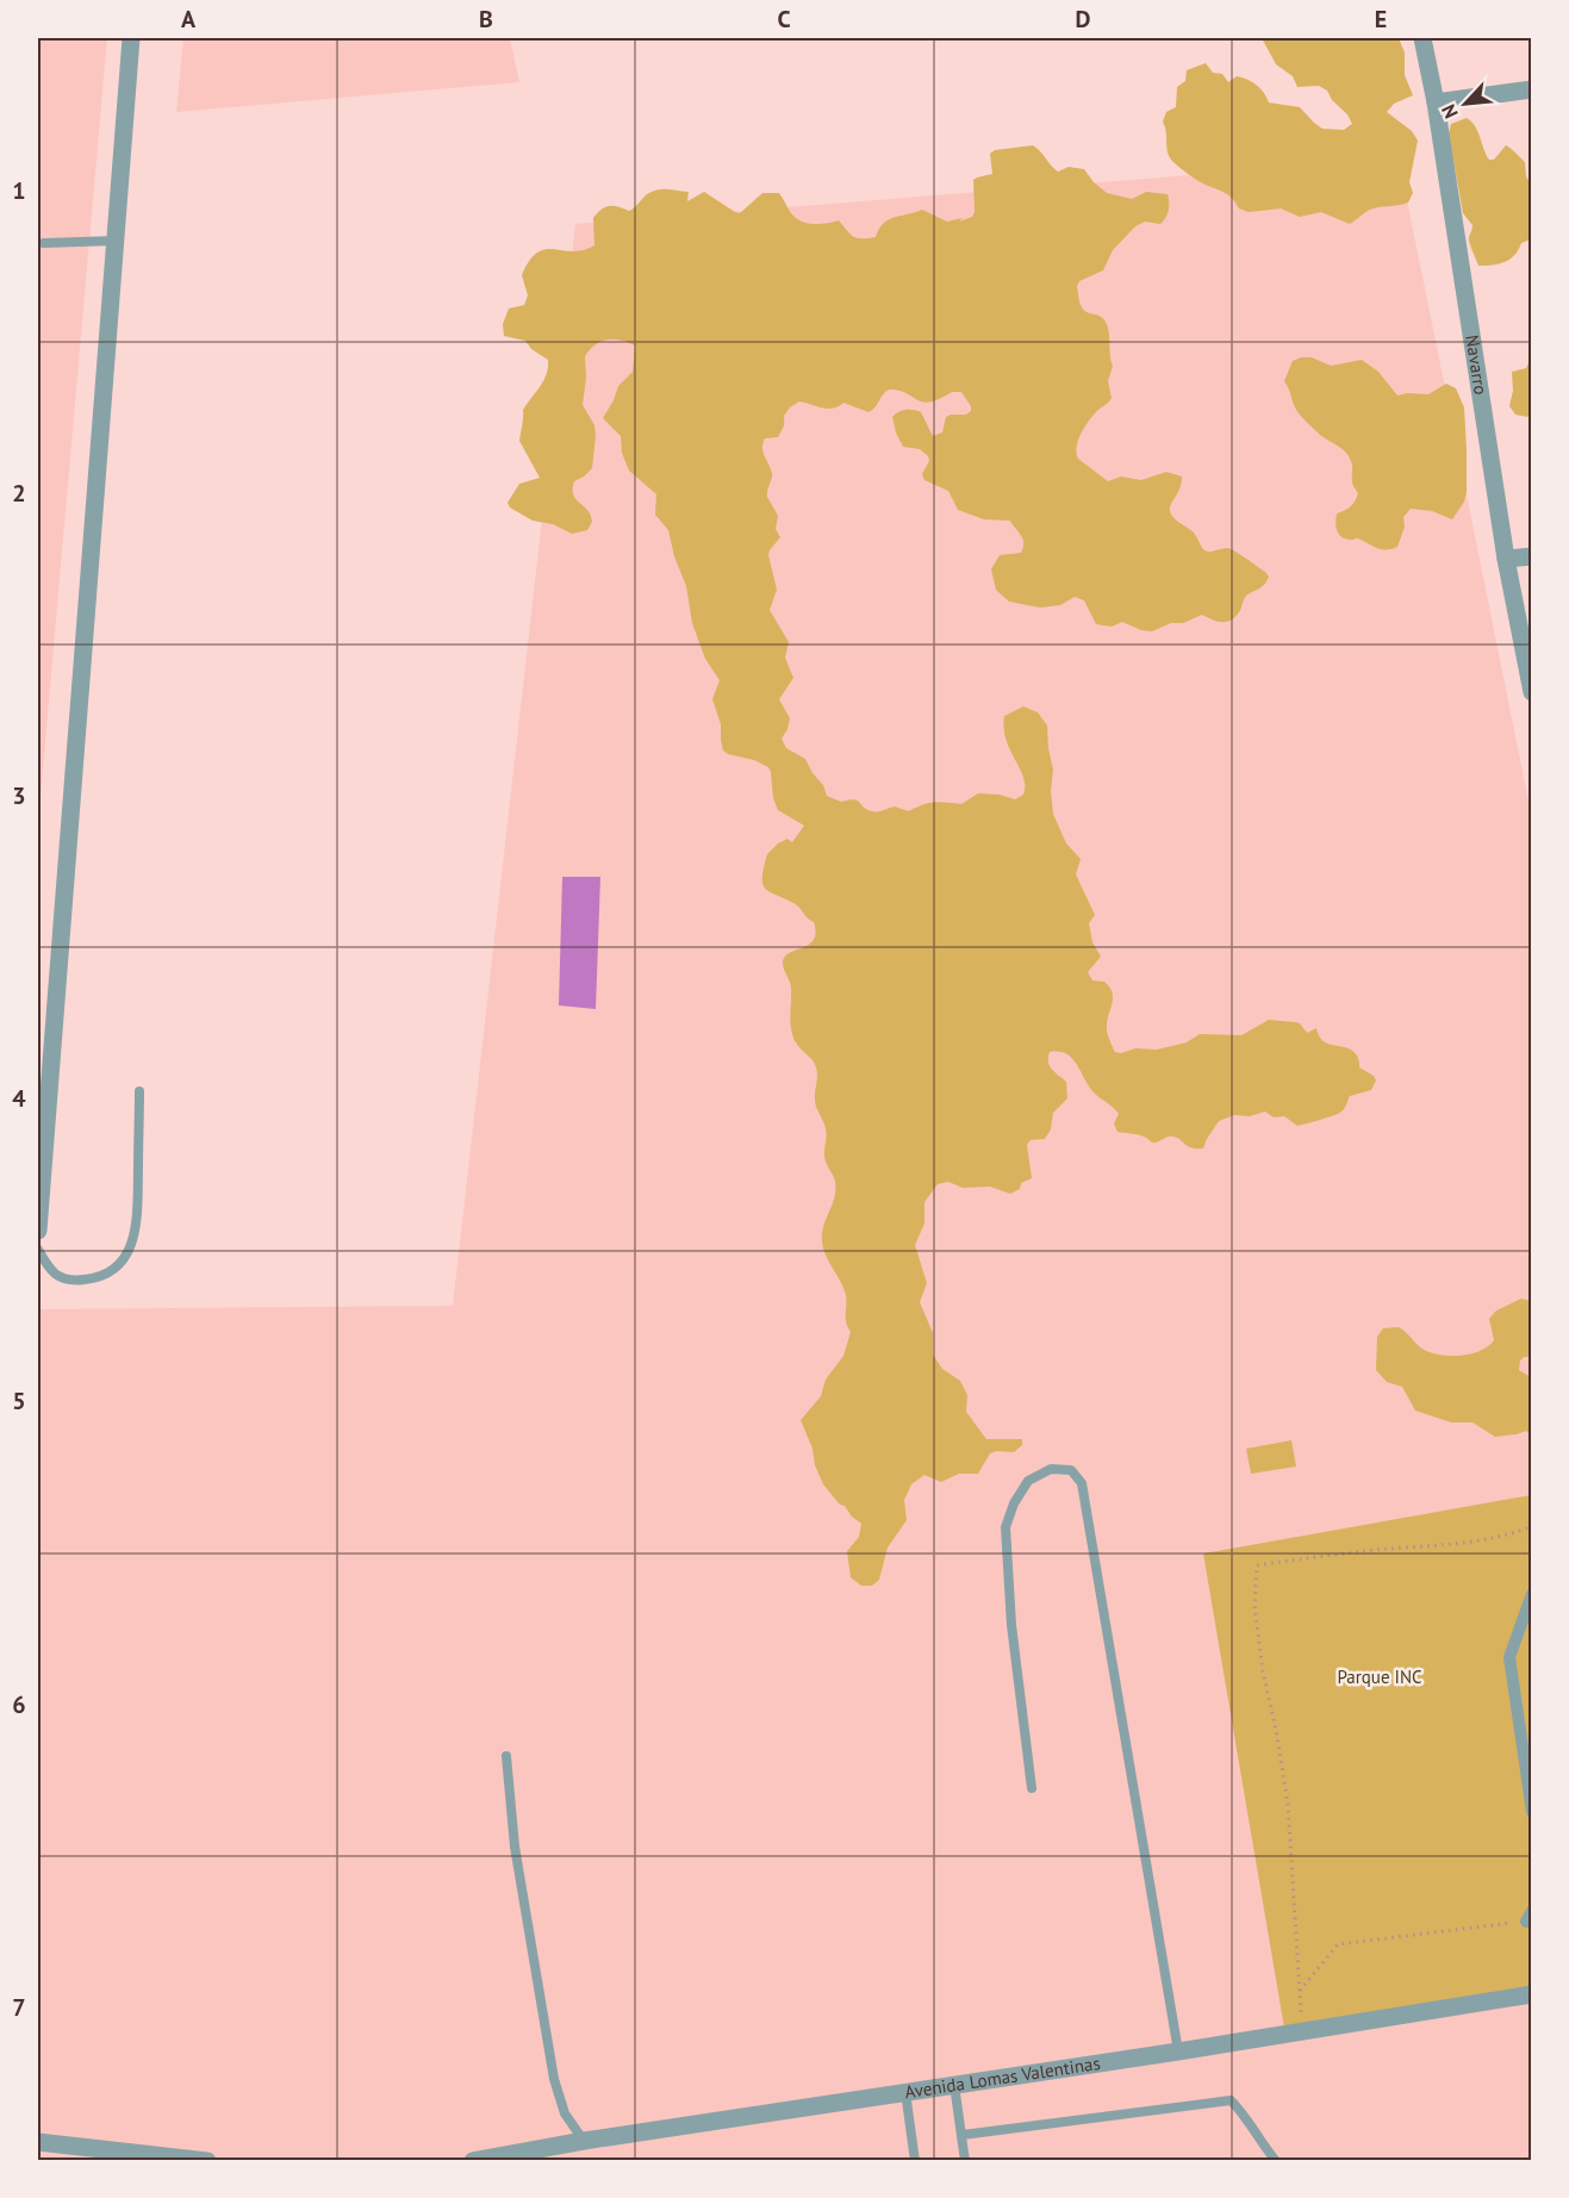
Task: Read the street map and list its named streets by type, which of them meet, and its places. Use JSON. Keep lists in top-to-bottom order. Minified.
{"streets":{"street":["Navarro","Avenida Lomas Valentinas"]},"parks":["Parque INC"],"north":"bottom left","grid":{"columns":["A","B","C","D","E"],"rows":["1","2","3","4","5","6","7"]}}
